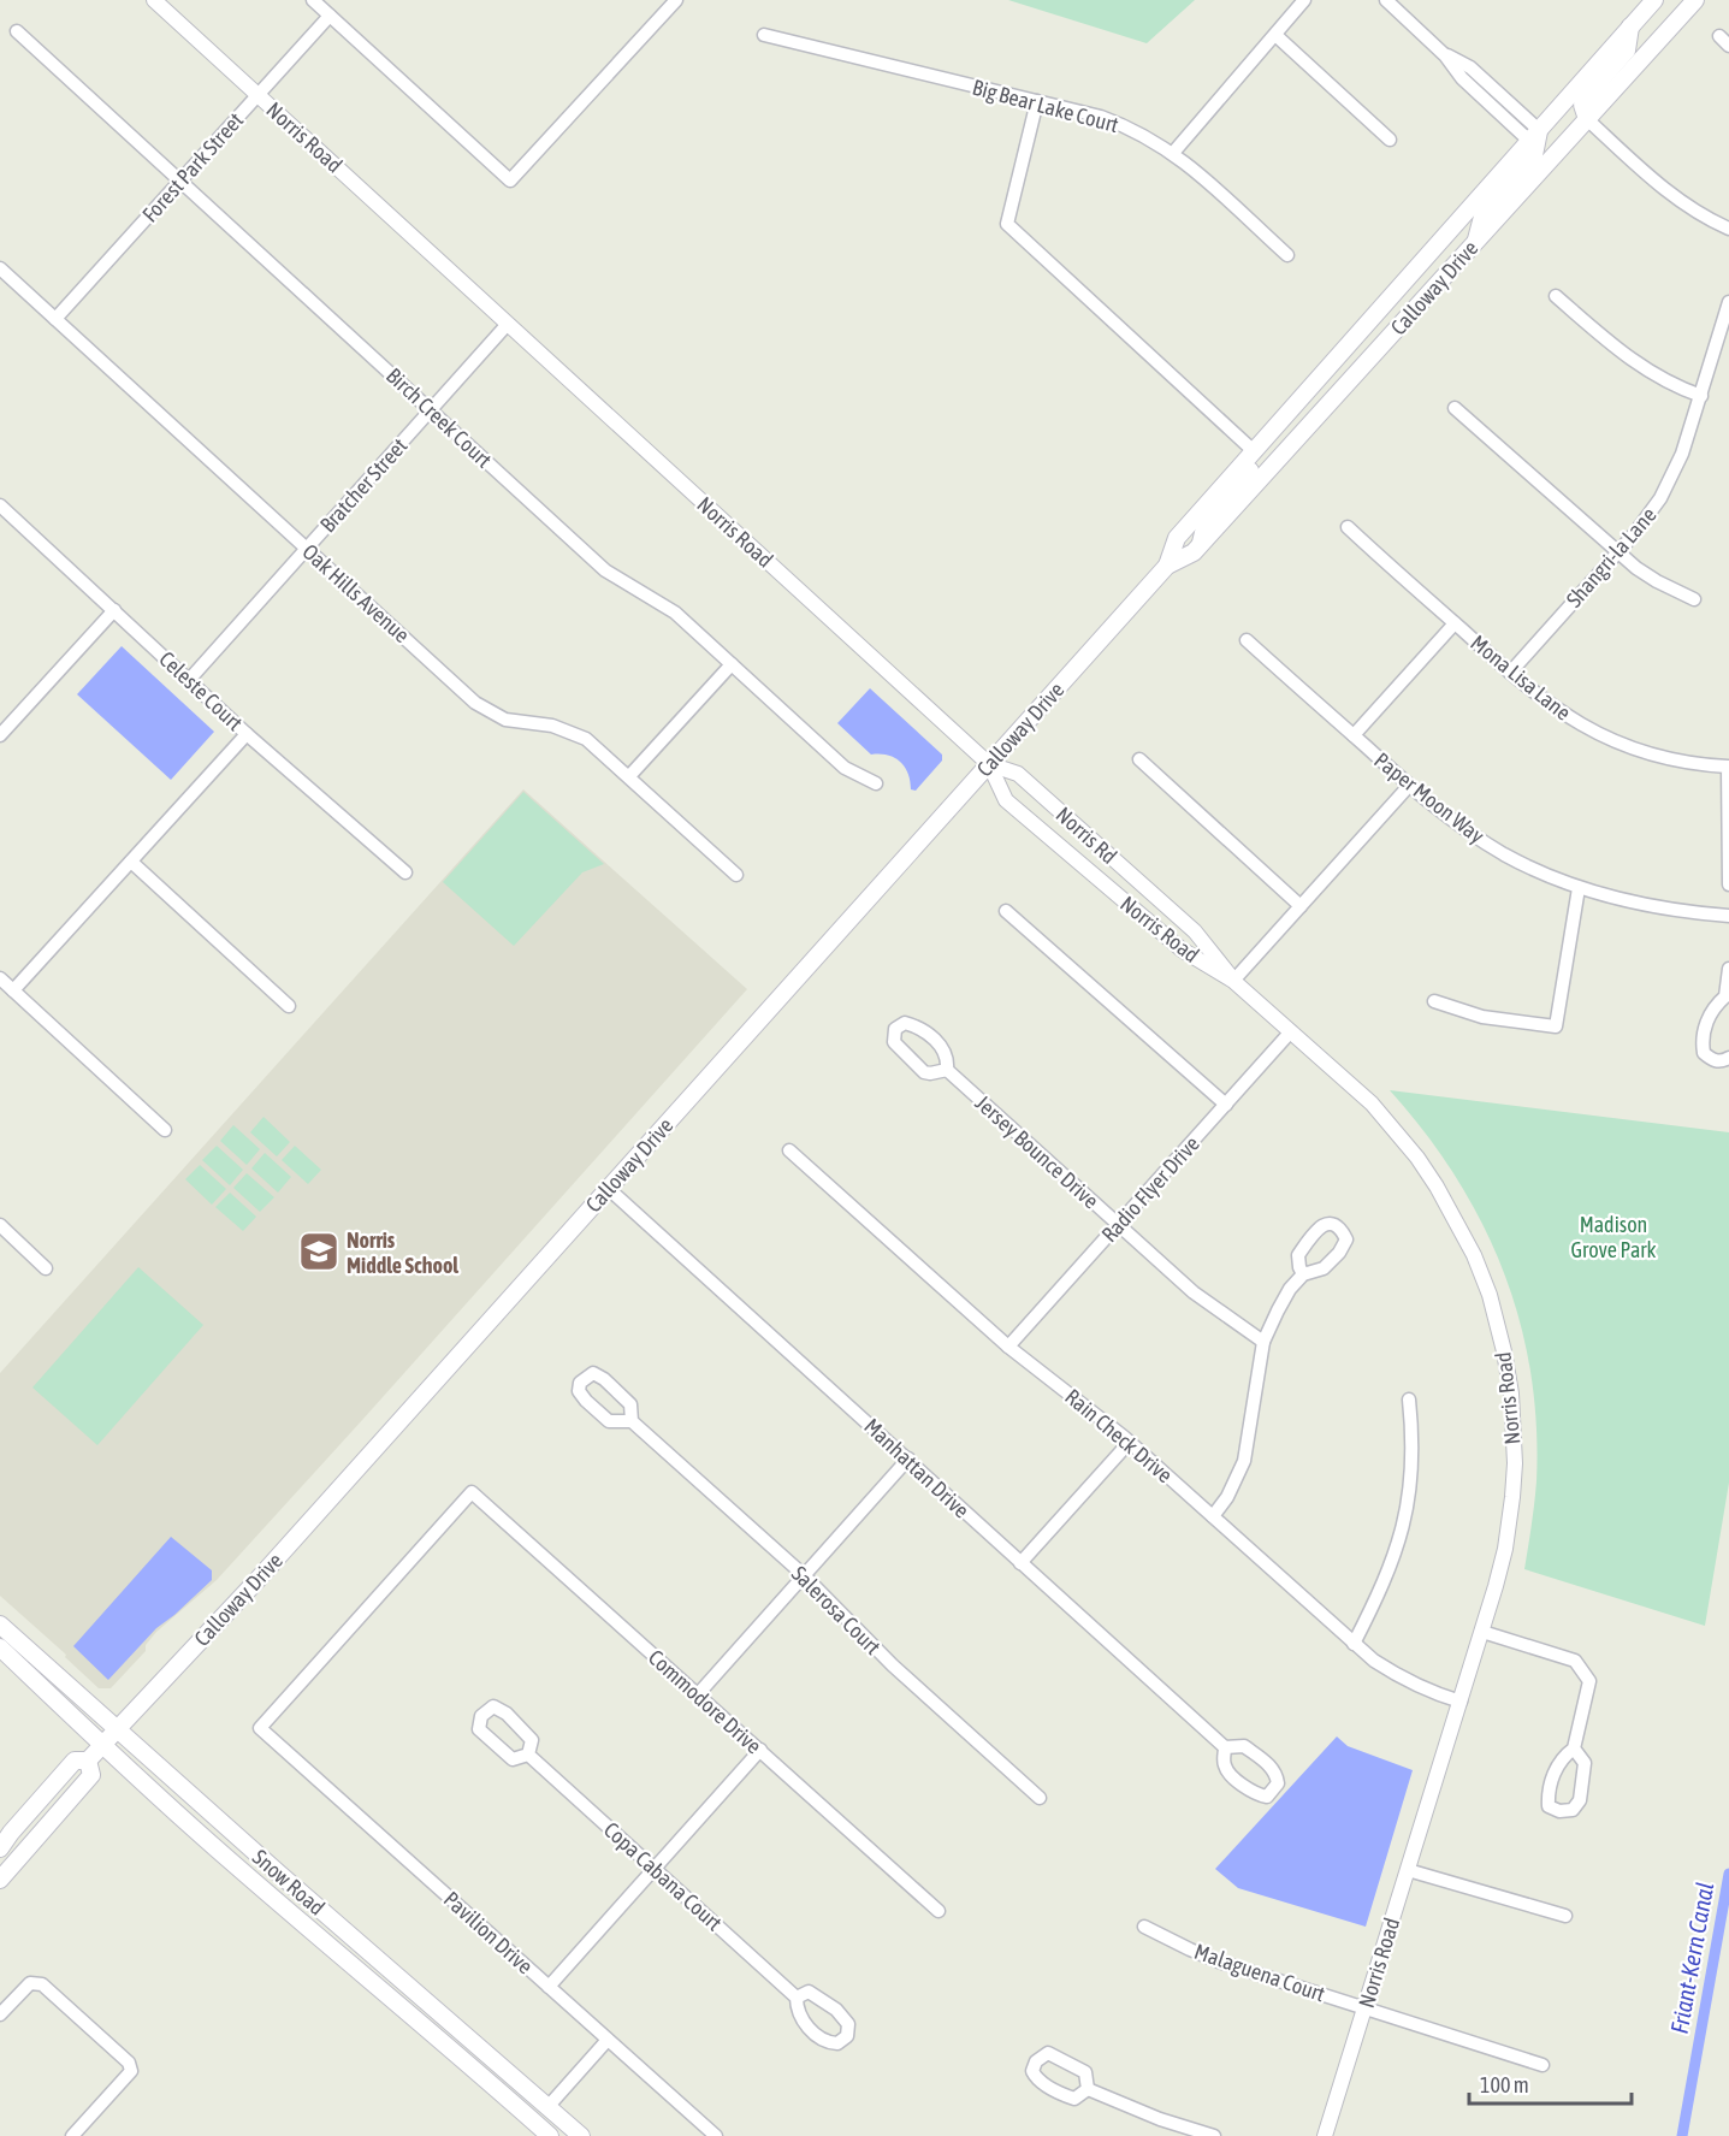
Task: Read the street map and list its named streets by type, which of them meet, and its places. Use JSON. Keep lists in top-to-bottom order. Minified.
{"streets":{"main road":["Calloway Drive","Snow Road"],"street":["Big Bear Lake Court","Norris Road","Forest Park Street","Birch Creek Court","Bratcher Street","Shangri-la Lane","Oak Hills Avenue","Mona Lisa Lane","Celeste Court","Paper Moon Way","Norris Rd","Jersey Bounce Drive","Radio Flyer Drive","Rain Check Drive","Manhattan Drive","Salerosa Court","Commodore Drive","Copa Cabana Court","Pavilion Drive","Malaguena Court"]},"crossings":[["Norris Road","Forest Park Street"],["Norris Road","Calloway Drive"],["Norris Road","Bratcher Street"],["Norris Road","Norris Rd"],["Norris Road","Radio Flyer Drive"],["Norris Road","Rain Check Drive"],["Norris Road","Malaguena Court"],["Forest Park Street","Birch Creek Court"],["Forest Park Street","Oak Hills Avenue"],["Calloway Drive","Norris Rd"],["Calloway Drive","Manhattan Drive"],["Calloway Drive","Snow Road"],["Birch Creek Court","Bratcher Street"],["Bratcher Street","Oak Hills Avenue"],["Bratcher Street","Celeste Court"],["Shangri-la Lane","Mona Lisa Lane"],["Jersey Bounce Drive","Radio Flyer Drive"],["Radio Flyer Drive","Rain Check Drive"],["Commodore Drive","Pavilion Drive"]],"water":["Friant-Kern Canal"],"parks":["Madison Grove Park"],"places":{"school or university":["Norris Middle School"]},"scale_bar":"100 m"}
